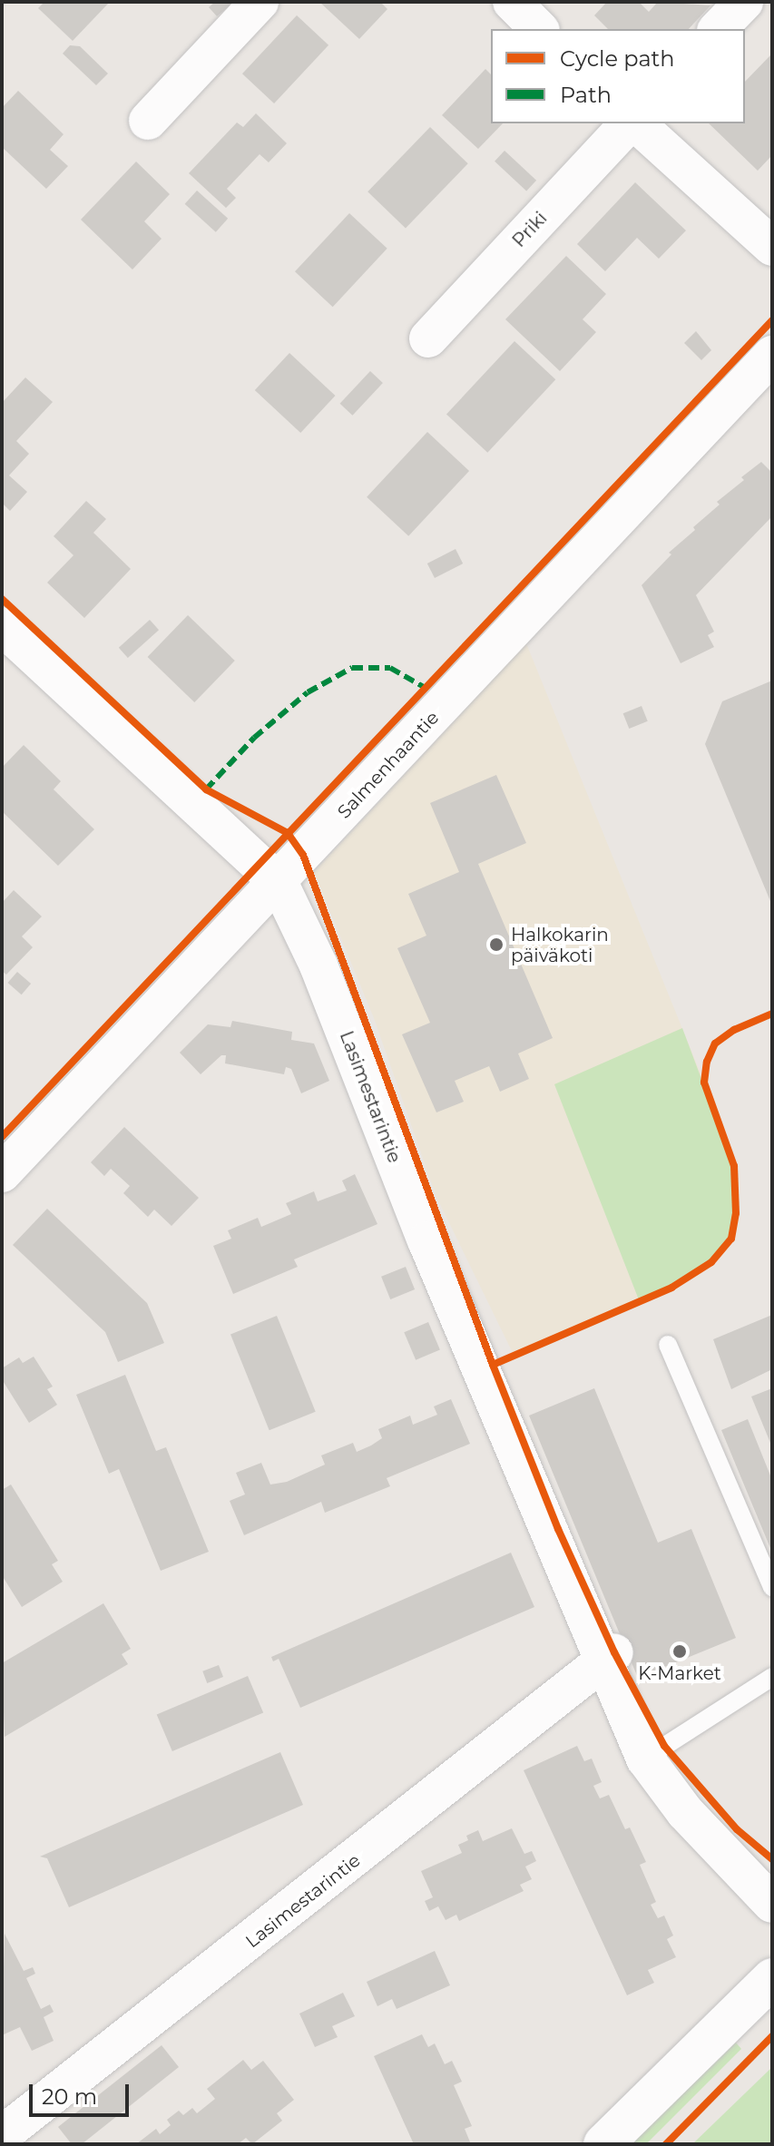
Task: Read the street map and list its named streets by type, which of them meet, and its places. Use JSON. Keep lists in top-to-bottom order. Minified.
{"streets":{"street":["Priki","Salmenhaantie","Lasimestarintie"]},"crossings":[["Salmenhaantie","Lasimestarintie"]],"places":["Halkokarin päiväkoti","K-Market"],"legend":["Cycle path","Path"],"scale_bar":"20 m"}
